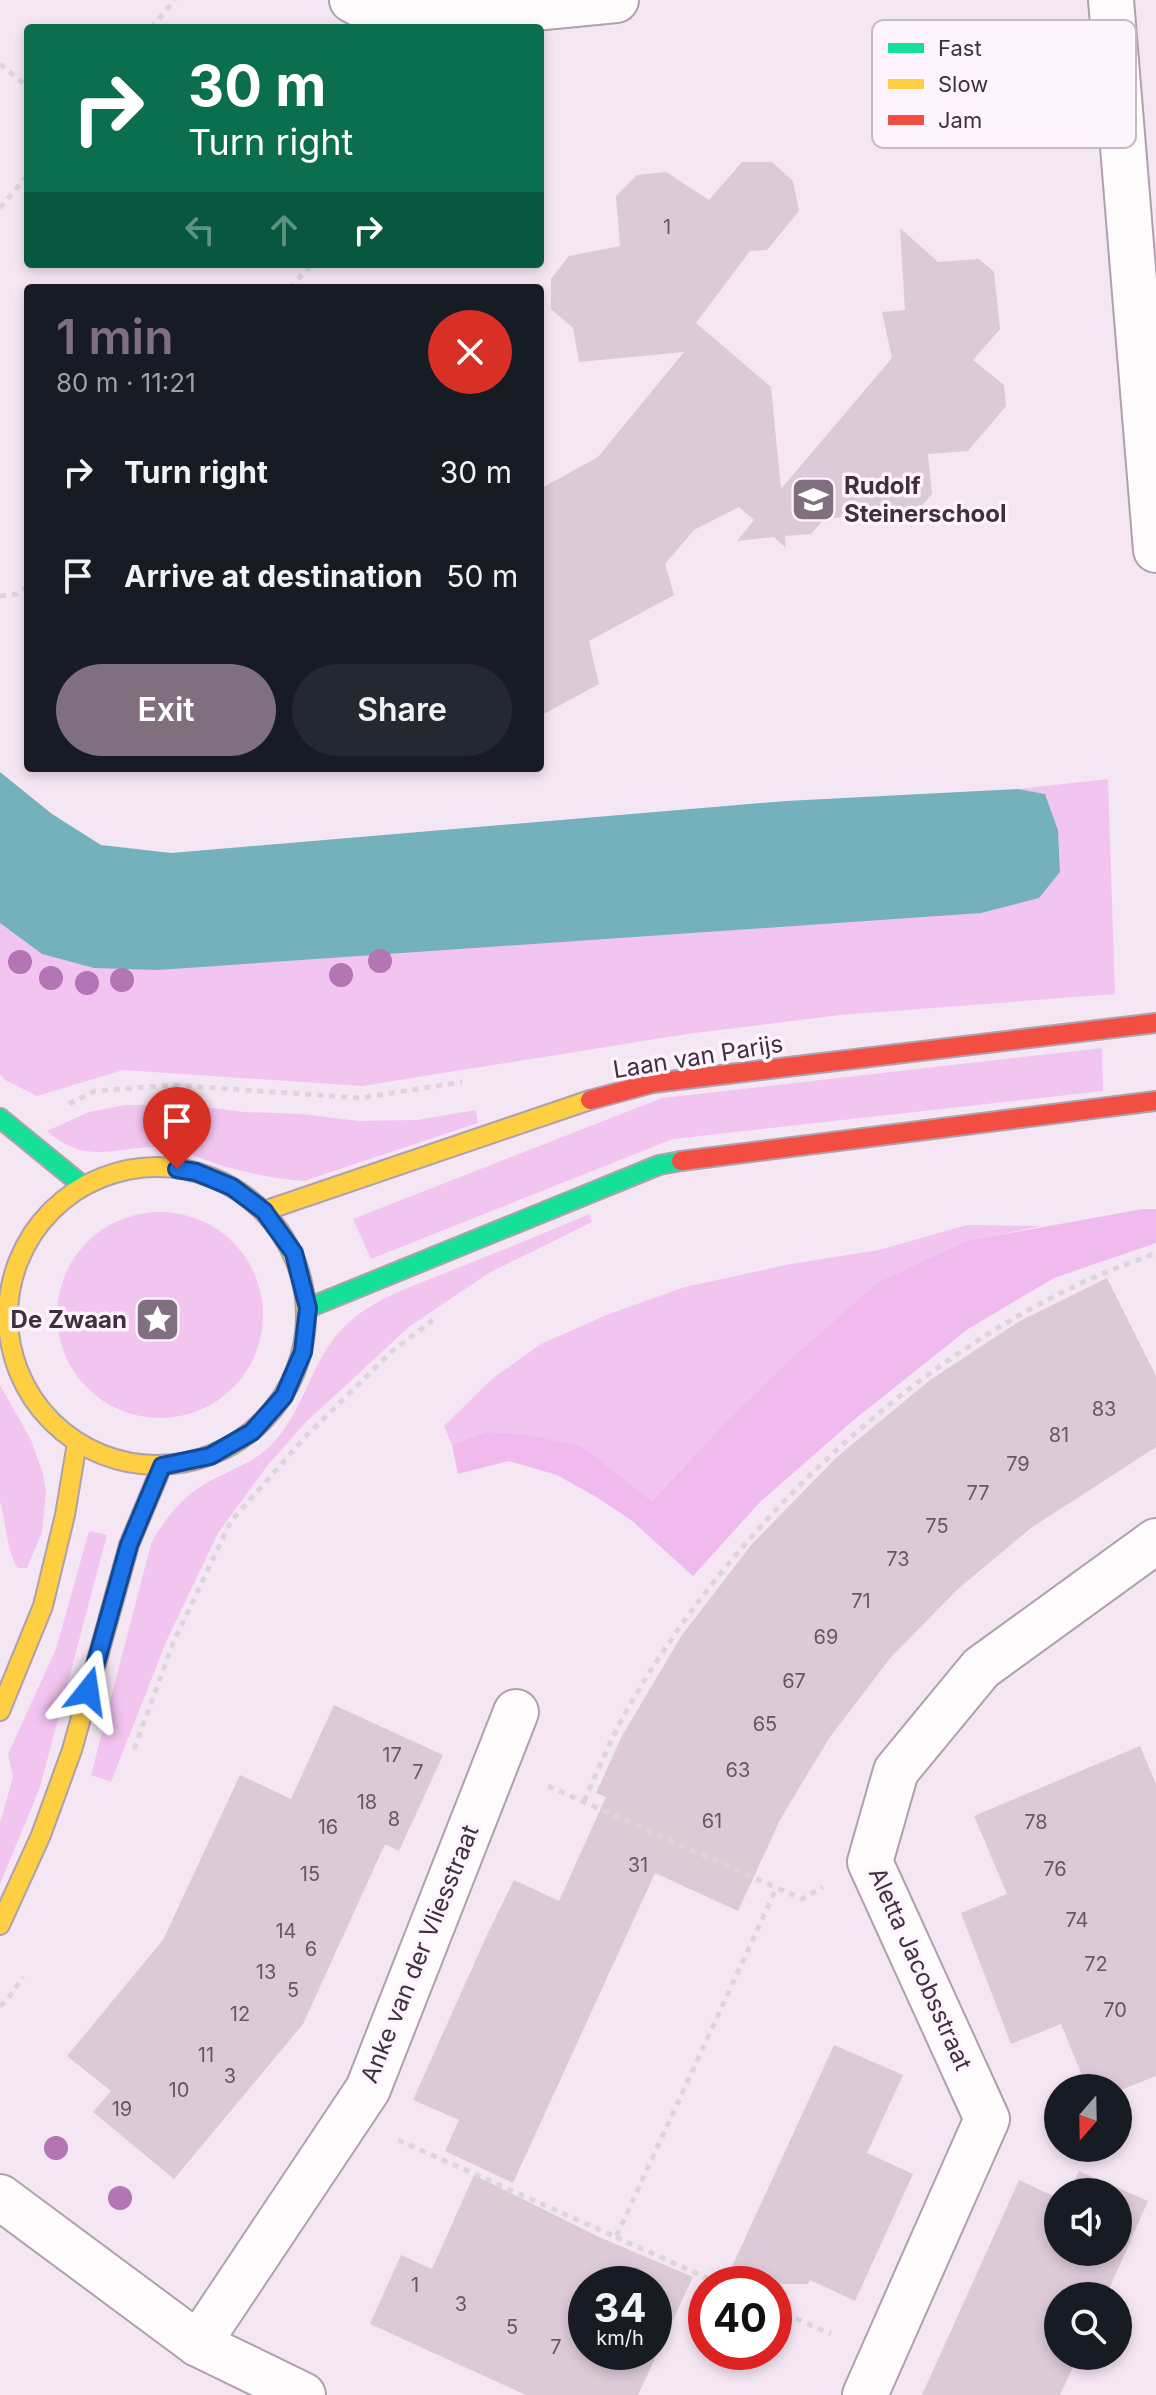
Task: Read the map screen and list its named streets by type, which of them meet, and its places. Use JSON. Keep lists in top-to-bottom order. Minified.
{"streets":{"street":["Laan van Parijs","Anke van der Vliesstraat","Aletta Jacobsstraat"]},"places":{"school or university":["Rudolf Steinerschool"],"place":["De Zwaan"]},"house_numbers":["1","83","81","79","77","75","73","71","69","67","65","17","63","7","18","8","61","78","16","31","76","15","74","14","6","72","13","5","70","12","11","3","10","19","1","3","5","7"],"legend":["Fast","Slow","Jam"],"north":"bottom","page":{"turn":["30 m","Turn right"],"heading":["1 min","80 m · 11:21"],"list":[{"name":"Turn right","value":"30 m"},{"name":"Arrive at destination","value":"50 m"}],"buttons":["Exit","Share"],"speed":"34 km/h","limit":"40"}}
